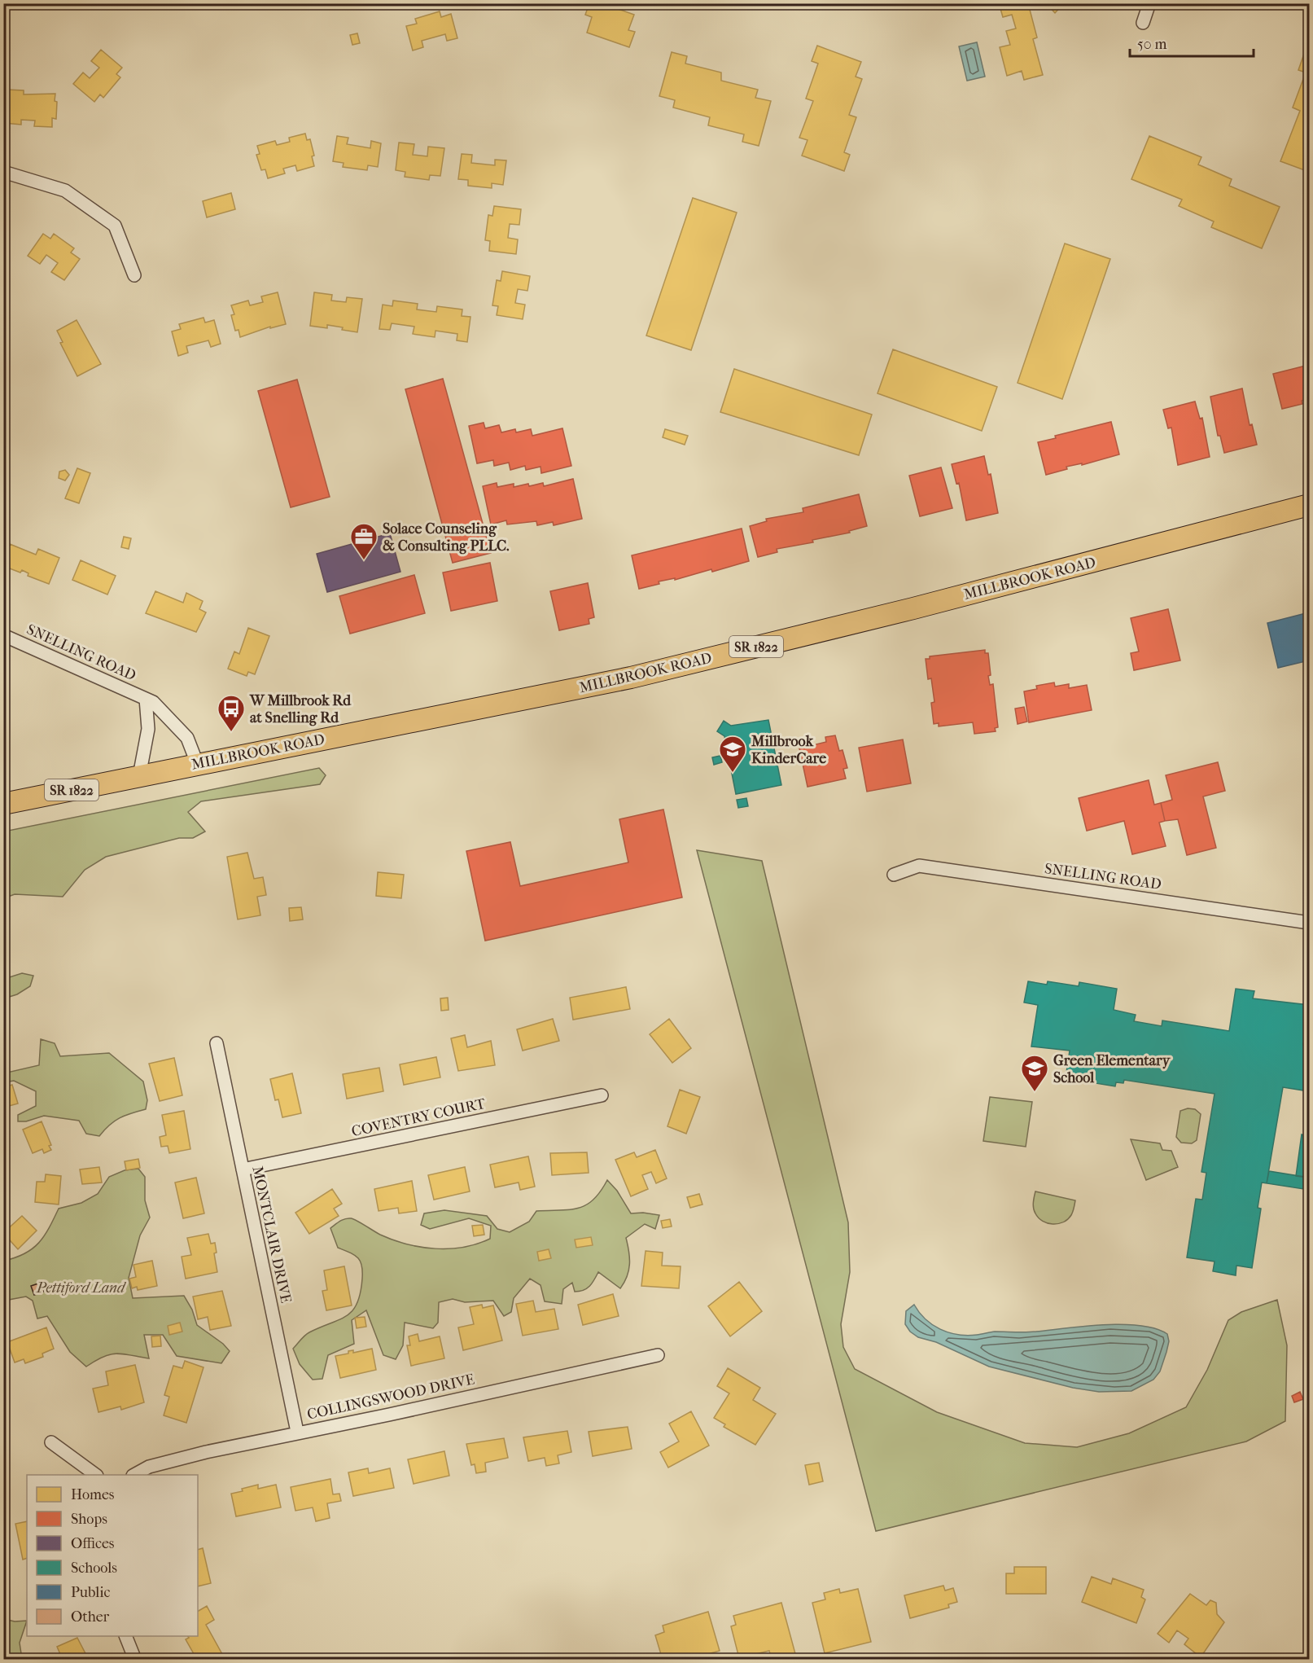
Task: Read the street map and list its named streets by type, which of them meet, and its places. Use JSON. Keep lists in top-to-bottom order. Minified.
{"streets":{"main road":["MILLBROOK ROAD","SR 1822"],"street":["SNELLING ROAD","COVENTRY COURT","MONTCLAIR DRIVE","COLLINGSWOOD DRIVE"]},"crossings":[["MILLBROOK ROAD","SNELLING ROAD"],["COVENTRY COURT","MONTCLAIR DRIVE"],["MONTCLAIR DRIVE","COLLINGSWOOD DRIVE"]],"parks":["Pettiford Land"],"places":{"office":["Solace Counseling & Consulting PLLC."],"bus stop":["W Millbrook Rd at Snelling Rd"],"school or university":["Millbrook KinderCare","Green Elementary School"]},"legend":["Homes","Shops","Offices","Schools","Public","Other"],"scale_bar":"50 m"}
